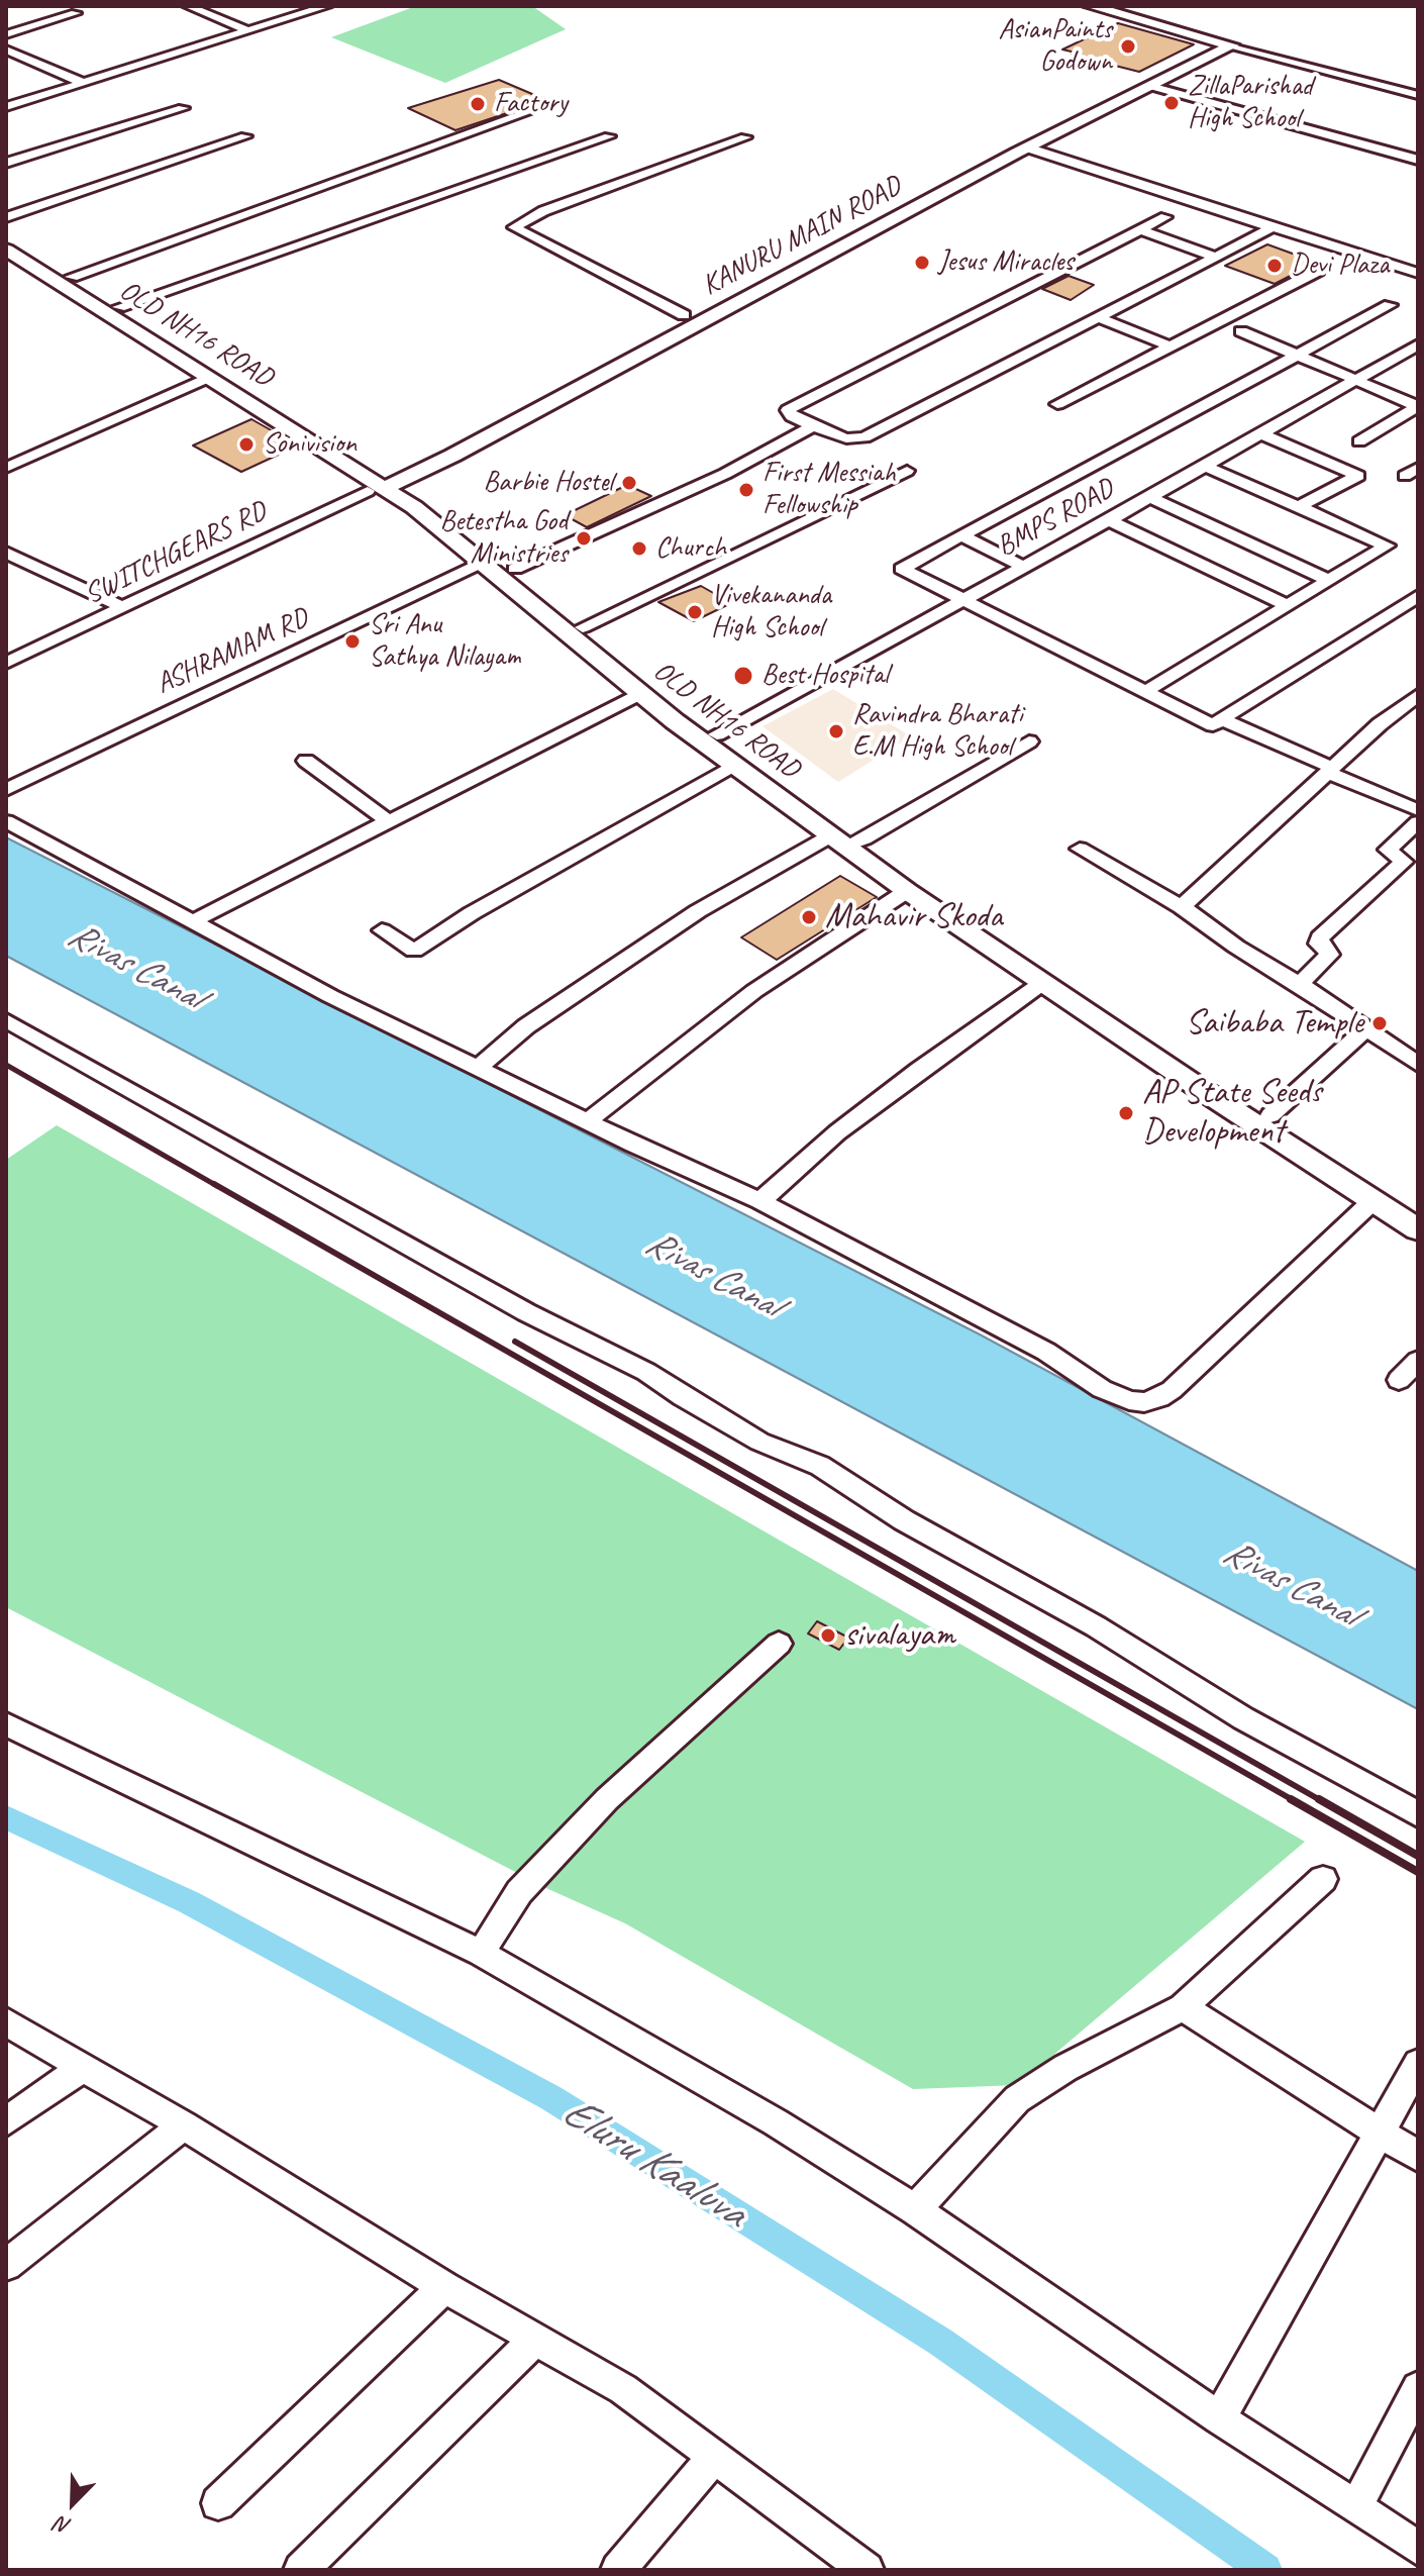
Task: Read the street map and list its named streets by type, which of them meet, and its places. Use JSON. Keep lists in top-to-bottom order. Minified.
{"streets":{"main road":["KANURU MAIN ROAD","OLD NH16 ROAD"],"street":["BMPS ROAD","SWITCHGEARS RD","ASHRAMAM RD"]},"crossings":[["KANURU MAIN ROAD","OLD NH16 ROAD"],["KANURU MAIN ROAD","SWITCHGEARS RD"],["OLD NH16 ROAD","BMPS ROAD"],["OLD NH16 ROAD","SWITCHGEARS RD"],["OLD NH16 ROAD","ASHRAMAM RD"]],"water":["Rivas Canal","Eluru Kaaluva"],"places":["AsianPaints Godown","ZillaParishad High School","Factory","Jesus Miracles","Devi Plaza","Sonivision","Barbie Hostel","First Messiah Fellowship","Betestha God Ministries","Church","Vivekananda High School","Sri Anu Sathya Nilayam","Best Hospital","Ravindra Bharati E.M High School","Mahavir Skoda","Saibaba Temple","AP State Seeds Development","sivalayam"],"north":"bottom left"}
